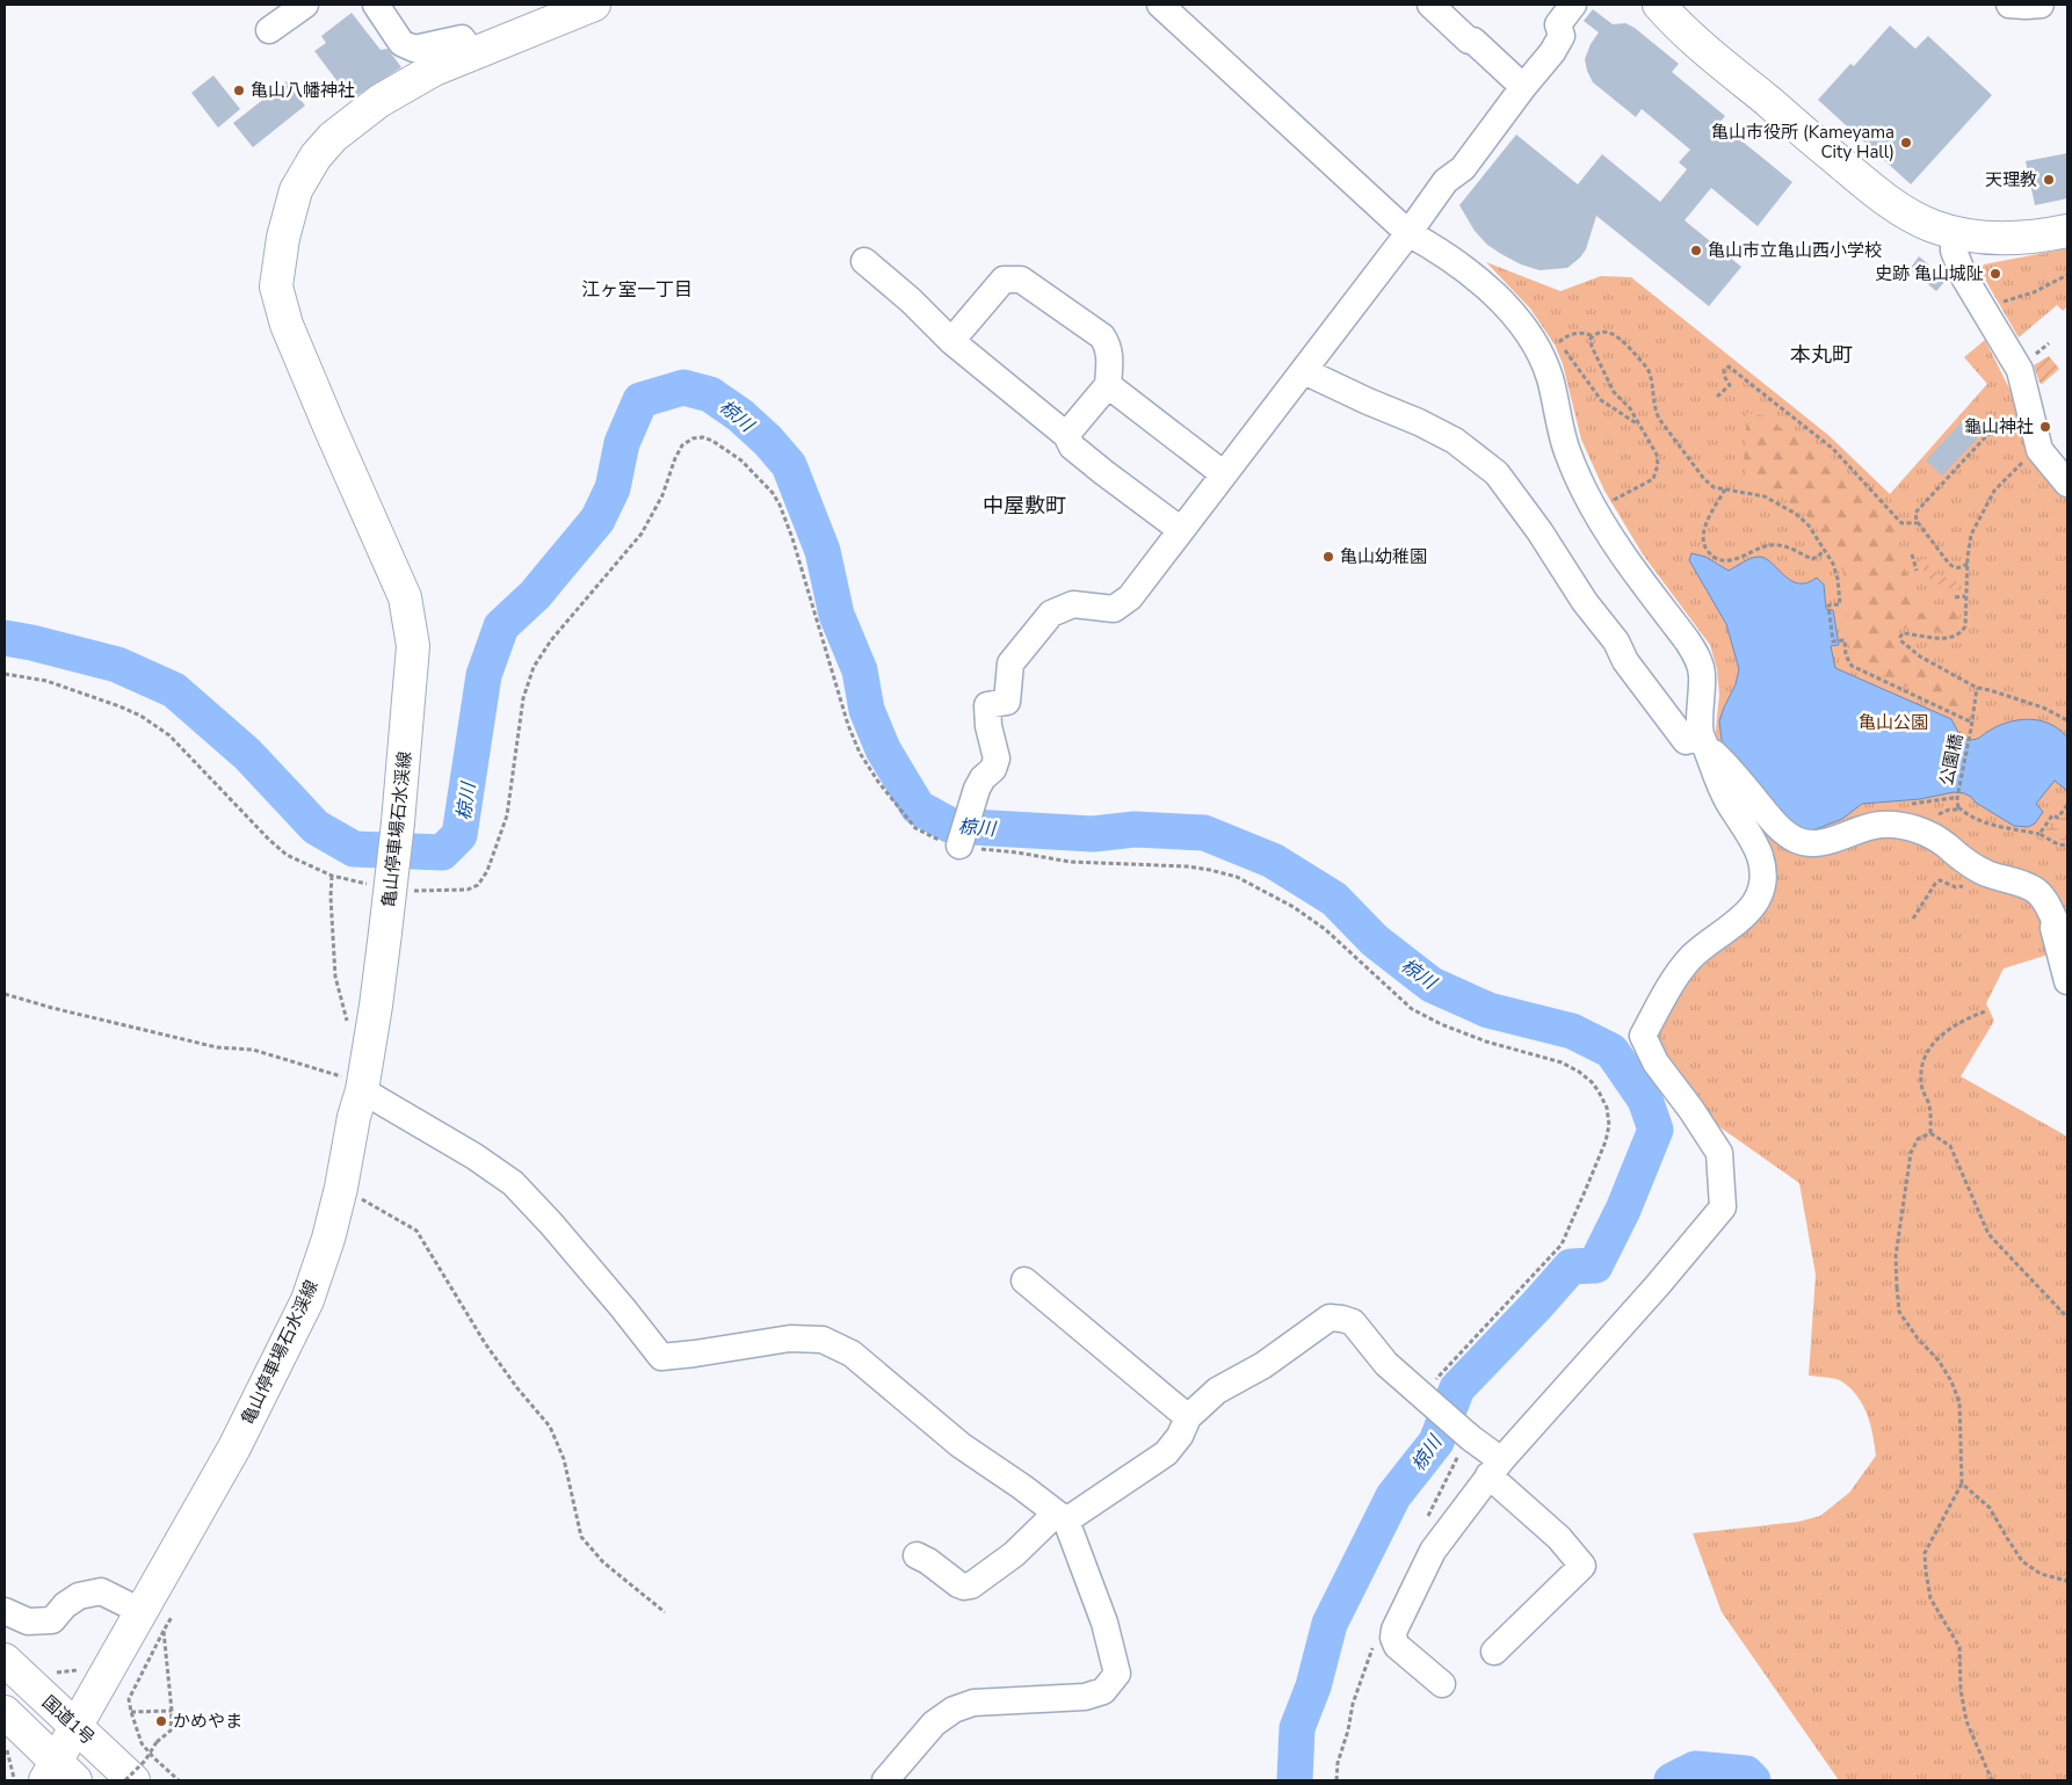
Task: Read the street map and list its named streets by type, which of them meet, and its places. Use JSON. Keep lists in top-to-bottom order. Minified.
{"streets":{"main road":["亀山停車場石水渓線","国道1号"],"path":["公園橋"]},"crossings":[["亀山停車場石水渓線","国道1号"]],"districts":["江ヶ室一丁目","本丸町","中屋敷町"],"water":["椋川"],"parks":["亀山公園"],"places":["亀山八幡神社","亀山市役所 (Kameyama City Hall)","天理教","亀山市立亀山西小学校","史跡 亀山城阯","龜山神社","亀山幼稚園","かめやま"]}
